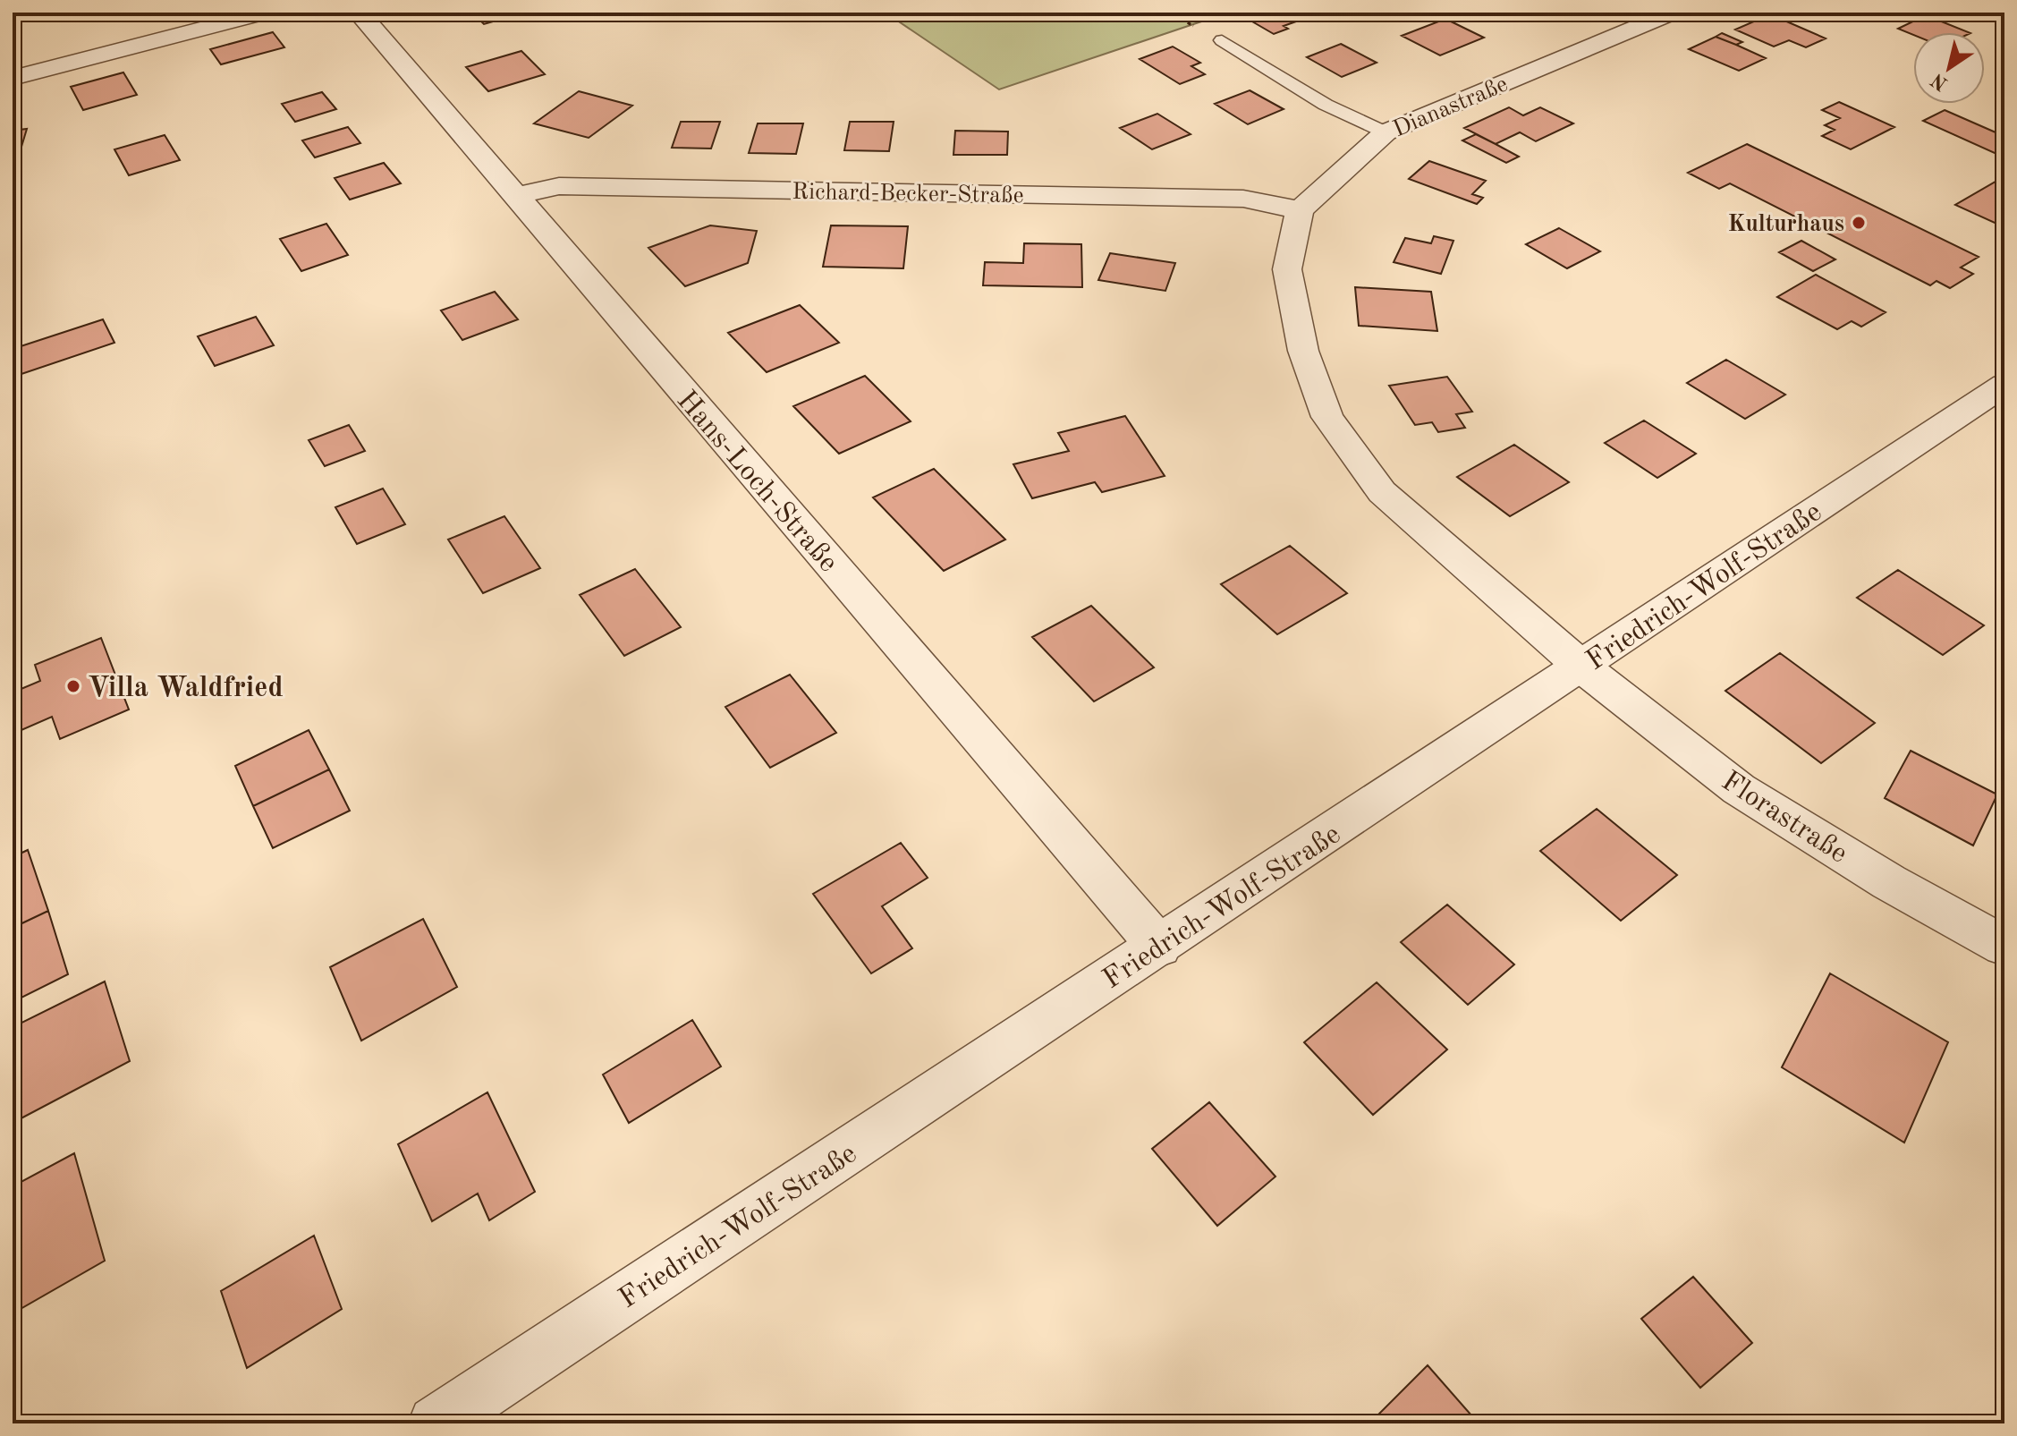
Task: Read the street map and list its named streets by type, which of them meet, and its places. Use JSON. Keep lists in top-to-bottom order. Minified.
{"streets":{"street":["Dianastraße","Richard-Becker-Straße","Hans-Loch-Straße","Friedrich-Wolf-Straße","Florastraße"]},"crossings":[["Dianastraße","Richard-Becker-Straße"],["Richard-Becker-Straße","Hans-Loch-Straße"],["Hans-Loch-Straße","Friedrich-Wolf-Straße"],["Friedrich-Wolf-Straße","Florastraße"]],"places":["Kulturhaus","Villa Waldfried"],"north":"bottom left"}
